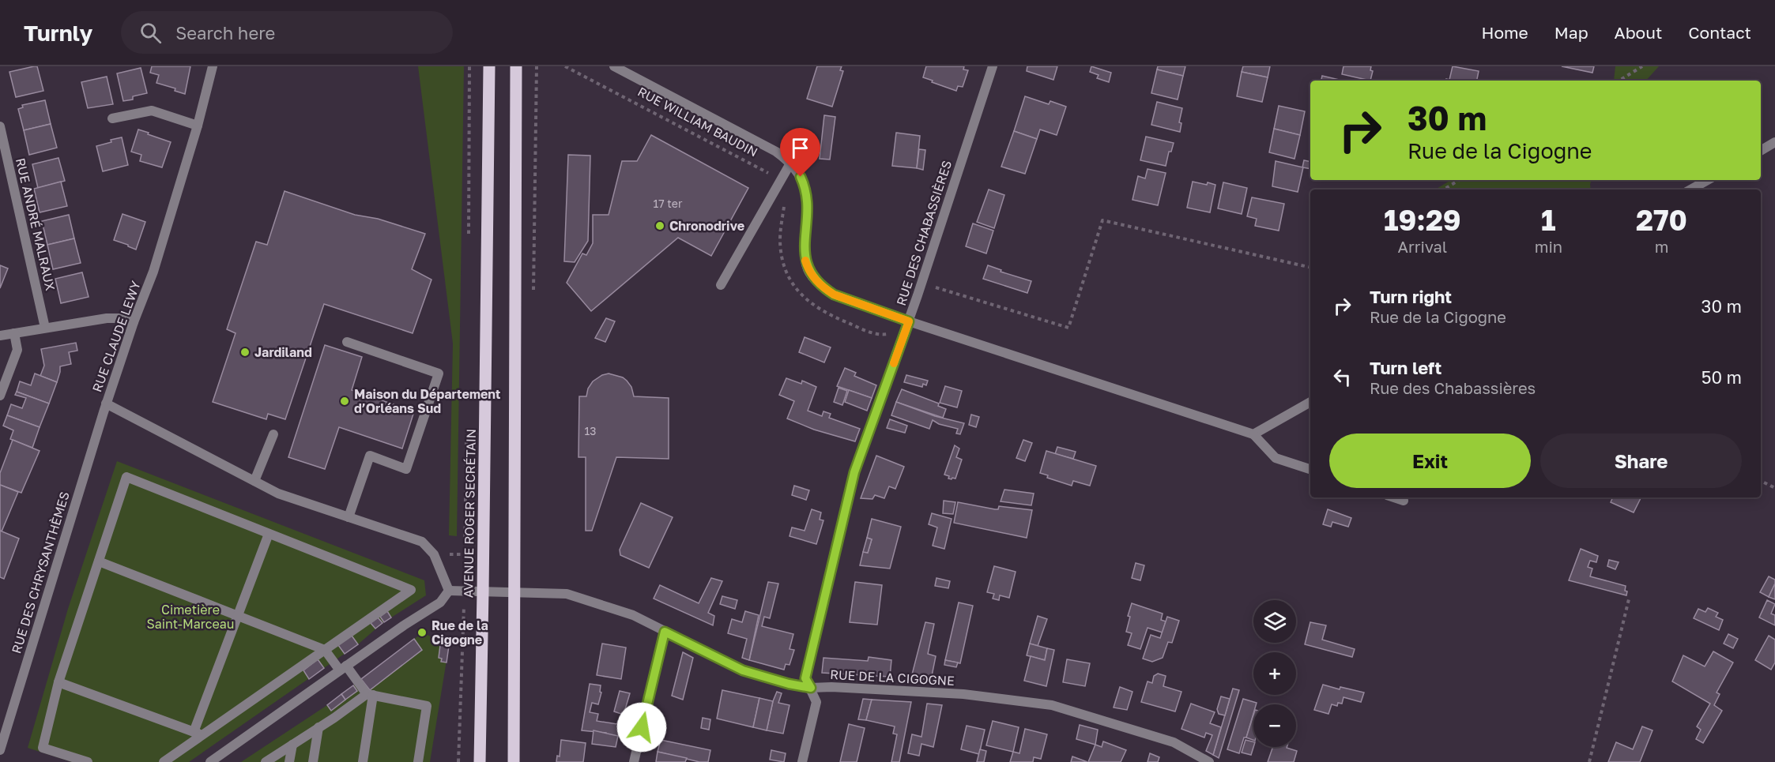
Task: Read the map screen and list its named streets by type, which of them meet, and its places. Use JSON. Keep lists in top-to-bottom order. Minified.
{"streets":{"main road":["AVENUE ROGER SECRÉTAIN"],"street":["RUE WILLIAM BAUDIN","RUE ANDRÉ MALRAUX","RUE DES CHABASSIÈRES","RUE CLAUDE LEWY","RUE DES CHRYSANTHÈMES","RUE DE LA CIGOGNE"]},"crossings":[["RUE WILLIAM BAUDIN","RUE DES CHABASSIÈRES"],["RUE DES CHABASSIÈRES","RUE DE LA CIGOGNE"],["RUE CLAUDE LEWY","RUE DES CHRYSANTHÈMES"],["RUE CLAUDE LEWY","RUE DE LA CIGOGNE"],["AVENUE ROGER SECRÉTAIN","RUE DE LA CIGOGNE"]],"parks":["Cimetière Saint-Marceau"],"places":["Chronodrive","Jardiland","Maison du Département d’Orléans Sud","Rue de la Cigogne"],"house_numbers":["17 ter","13"],"page":{"header":"Turnly","search":"Search here","nav":["Home","Map","About","Contact"],"turn":["30 m","Rue de la Cigogne"],"eta":["19:29","Arrival","1","min","270","m"],"list":[{"name":"Turn right","note":"Rue de la Cigogne","value":"30 m"},{"name":"Turn left","note":"Rue des Chabassières","value":"50 m"}],"buttons":["Exit","Share"],"map_buttons":["+","−"]}}
